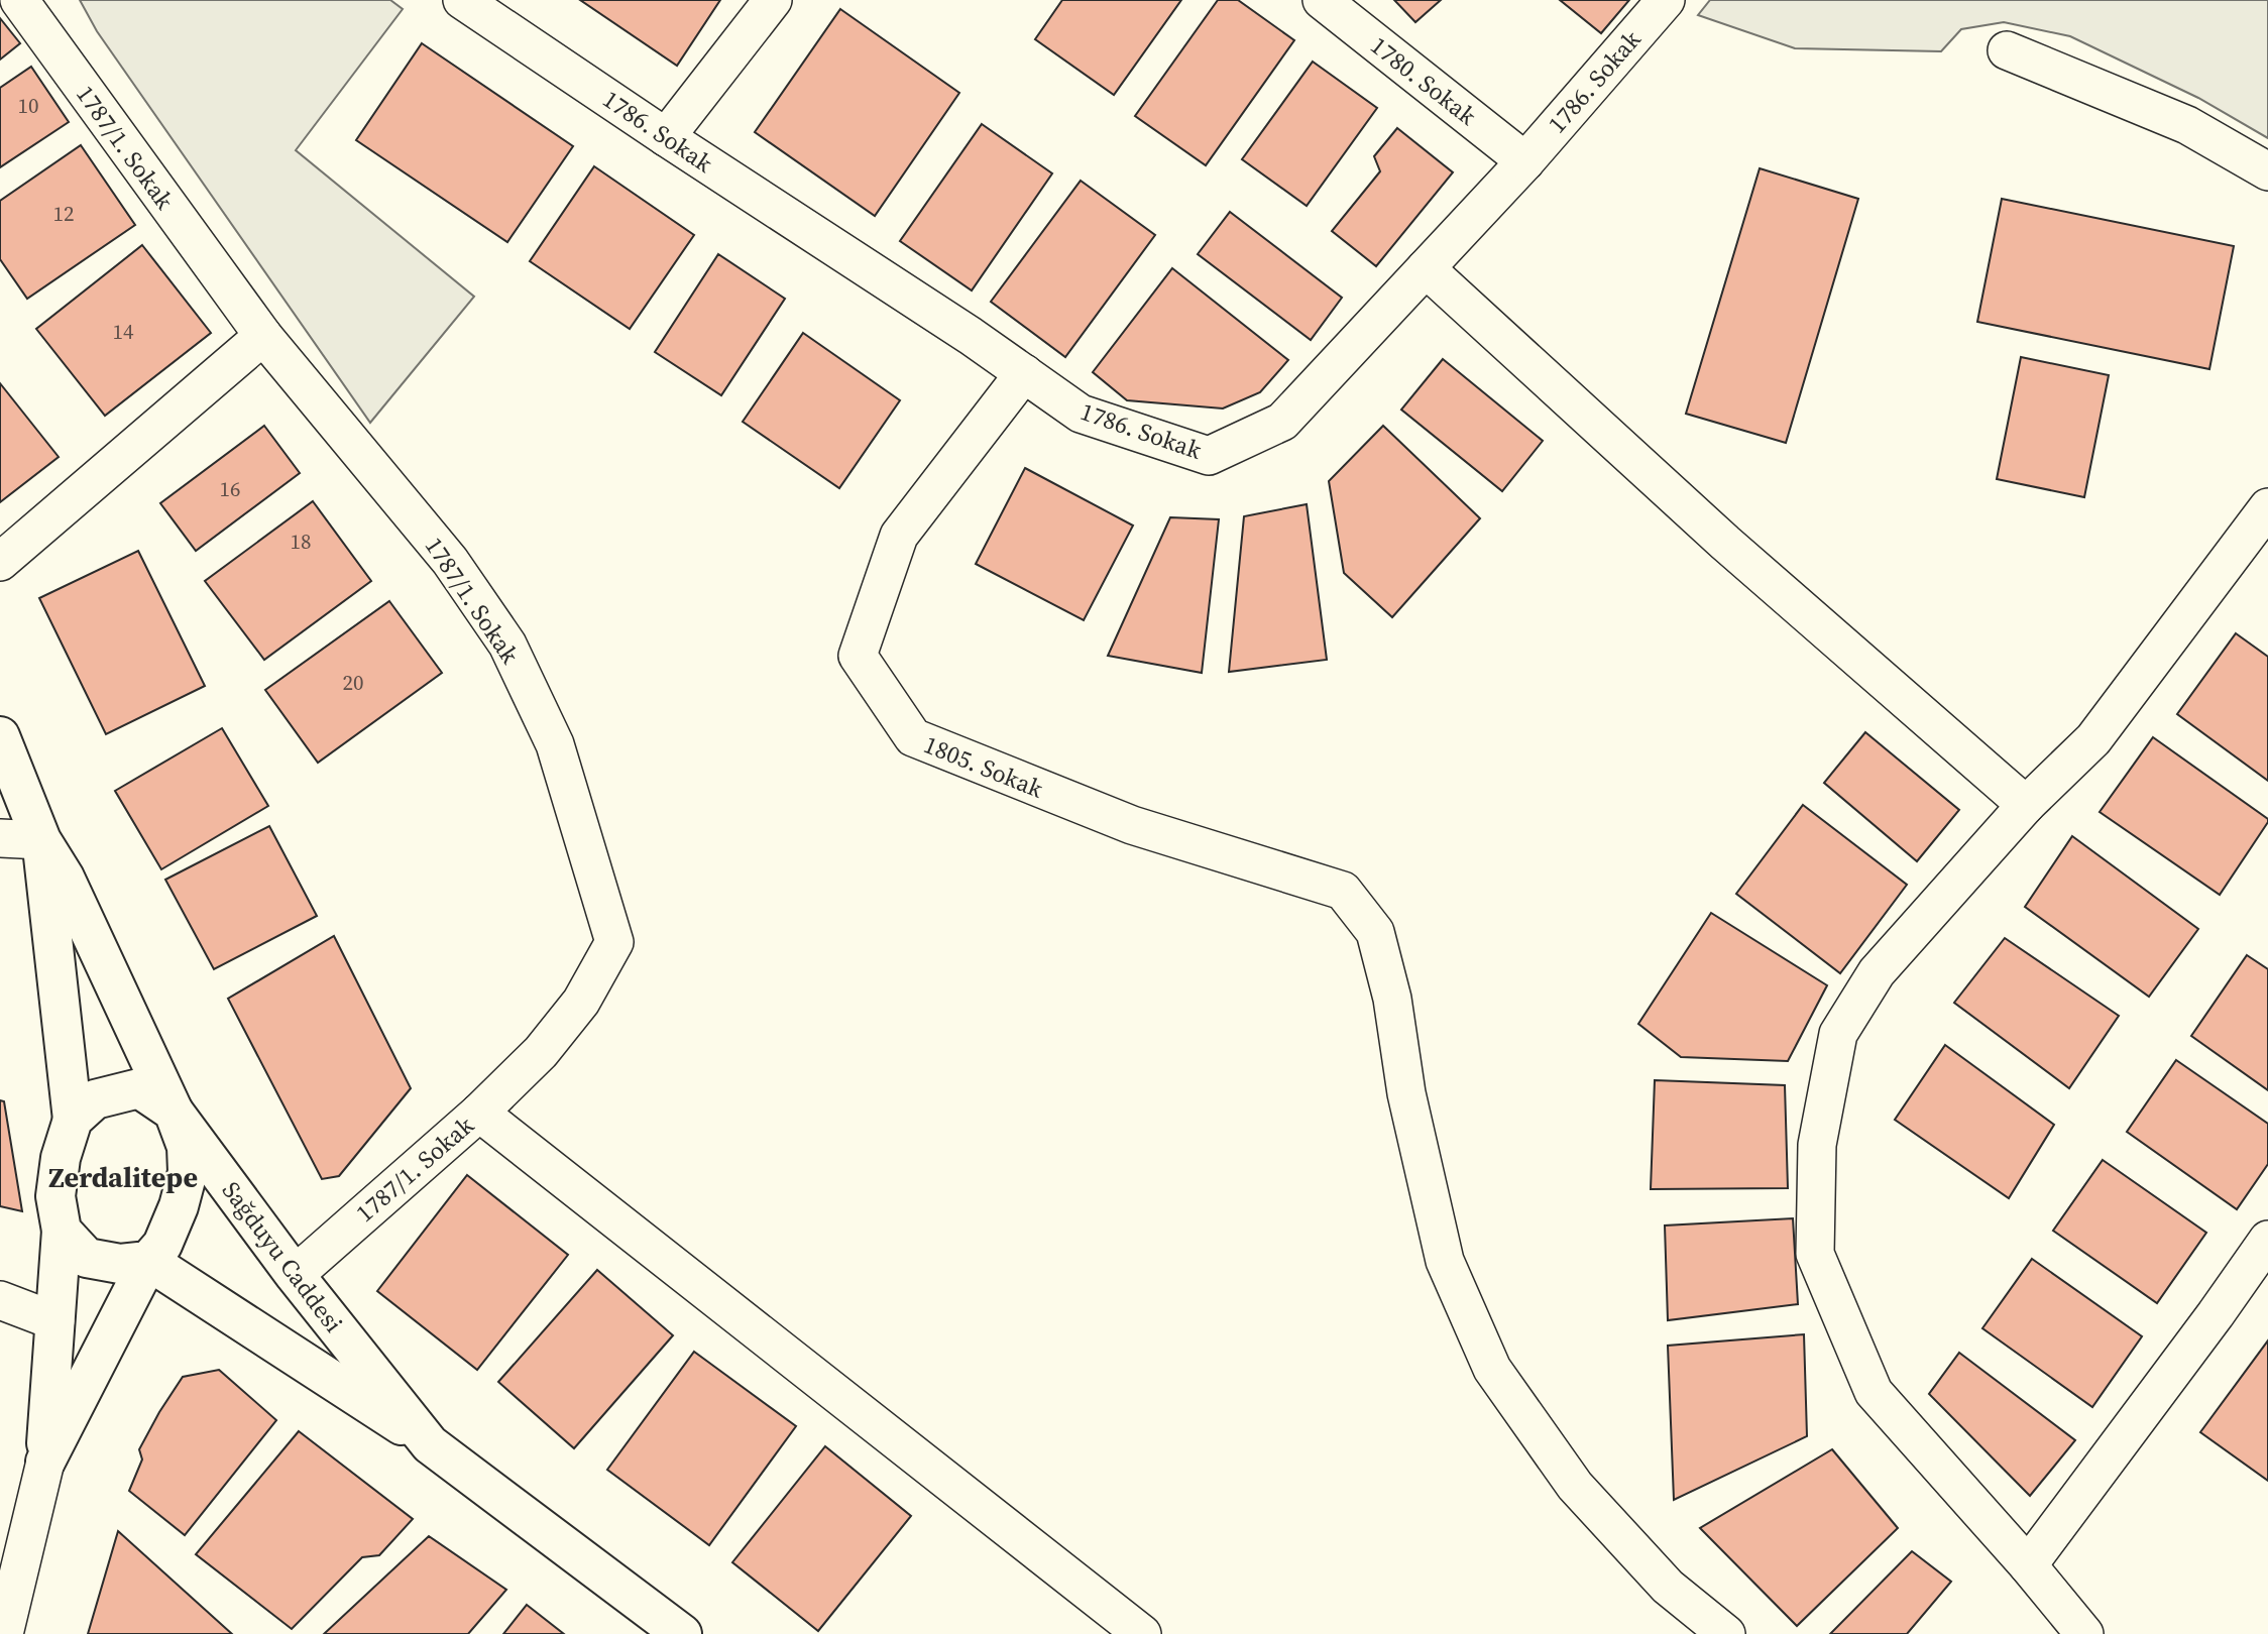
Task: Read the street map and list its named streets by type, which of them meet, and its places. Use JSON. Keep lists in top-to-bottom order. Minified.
{"streets":{"street":["1780. Sokak","1786. Sokak","1787/1. Sokak","1805. Sokak","Sağduyu Caddesi"]},"crossings":[["1780. Sokak","1786. Sokak"],["1786. Sokak","1805. Sokak"],["1787/1. Sokak","Sağduyu Caddesi"]],"districts":["Zerdalitepe"],"house_numbers":["10","12","14","16","18","20"]}
